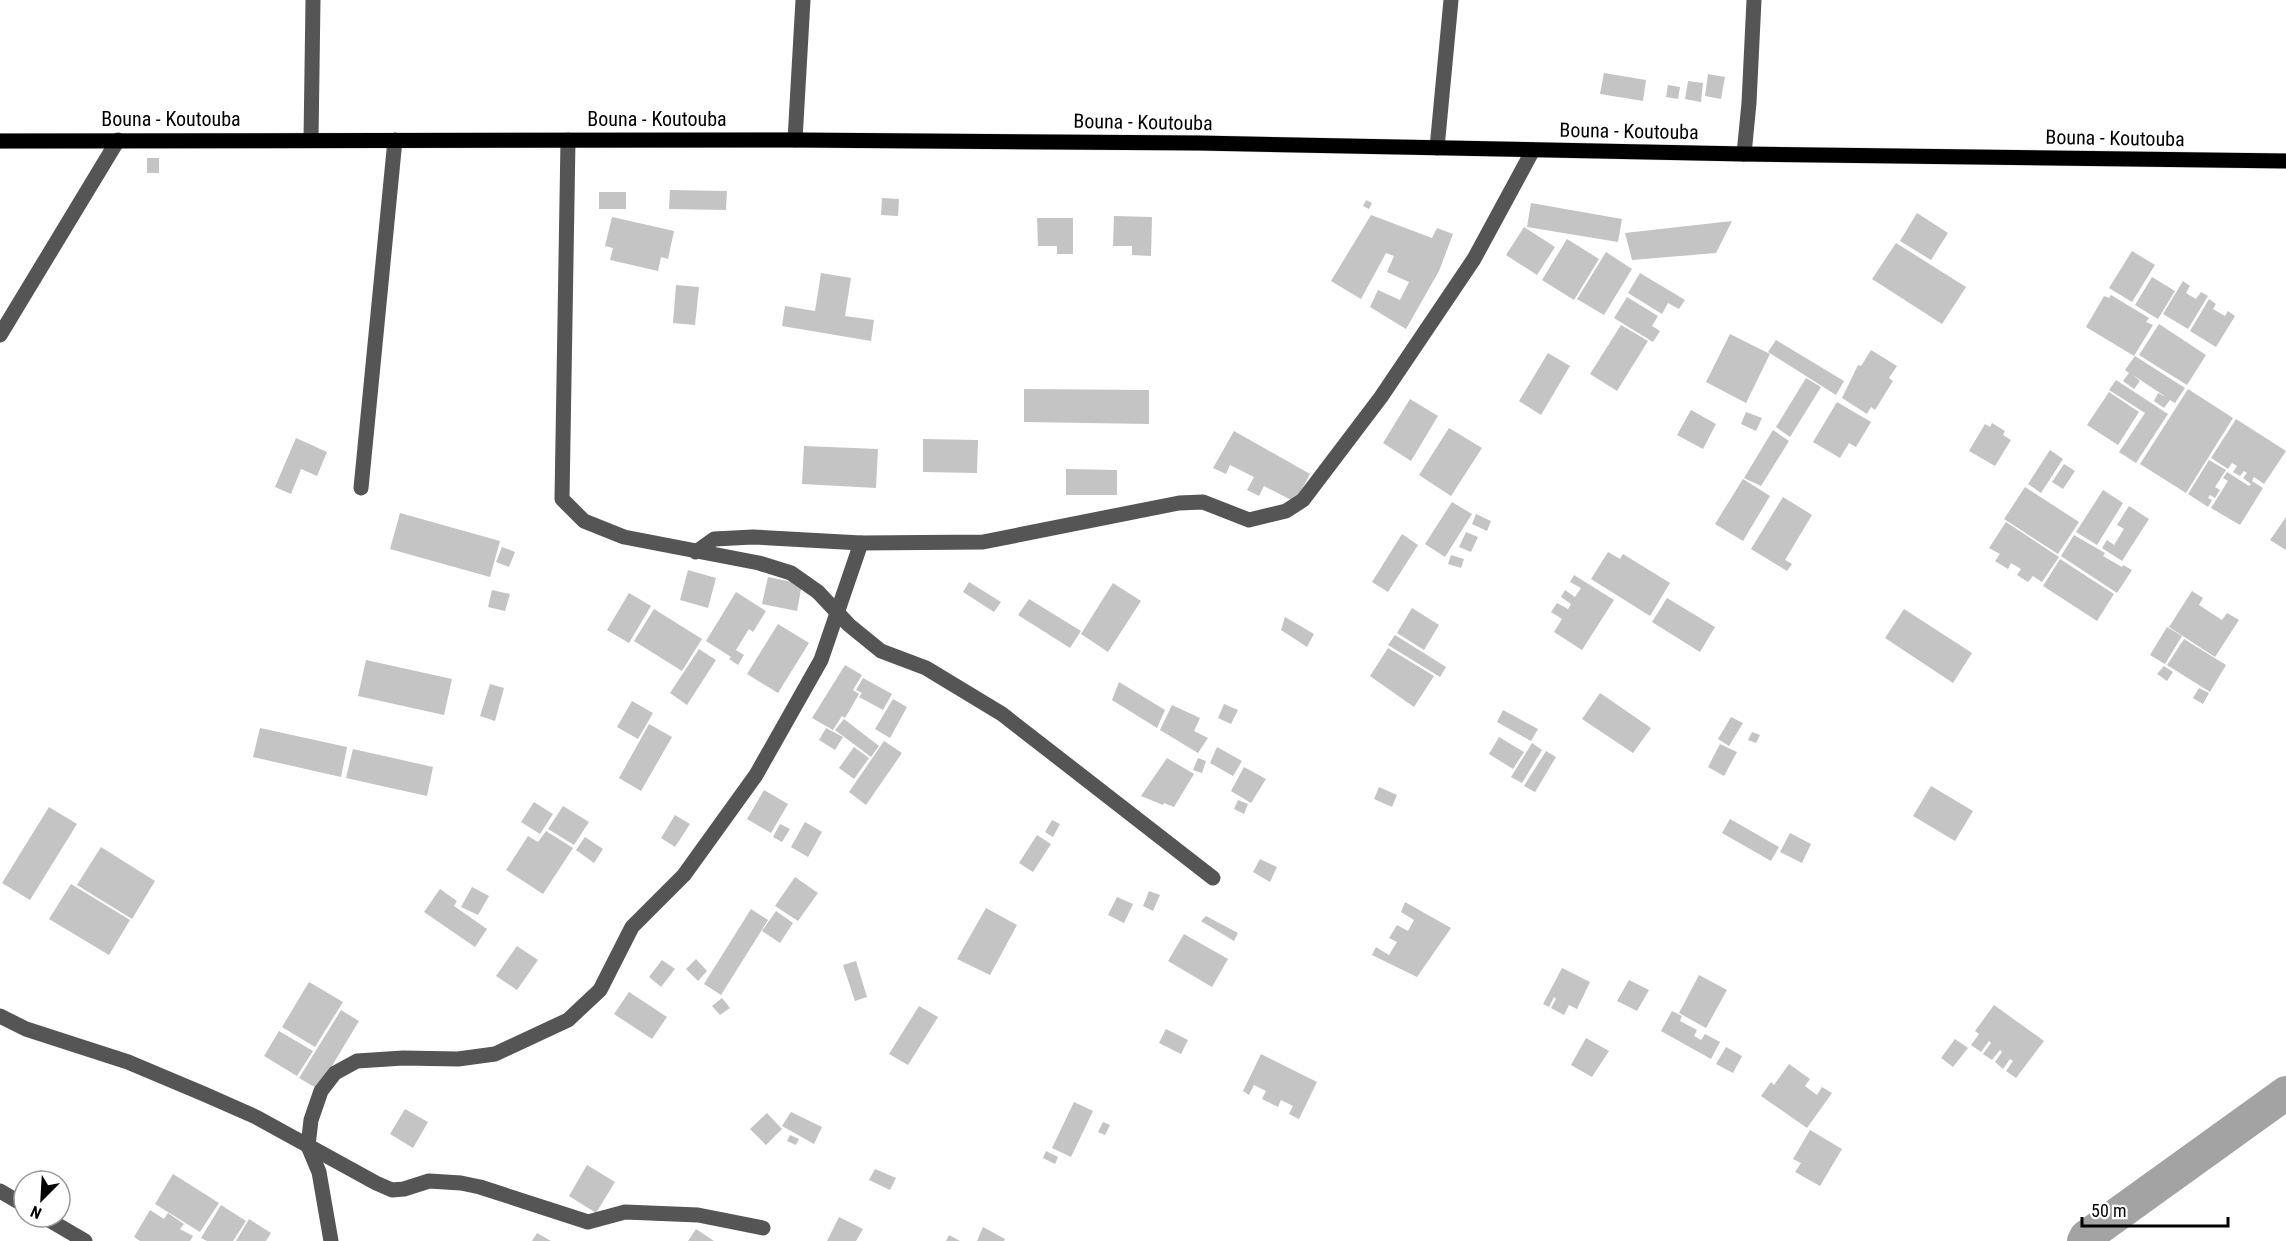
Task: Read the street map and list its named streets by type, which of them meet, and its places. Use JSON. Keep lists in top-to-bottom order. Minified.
{"streets":{"main road":["Bouna - Koutouba"]},"scale_bar":"50 m","north":"bottom left"}
